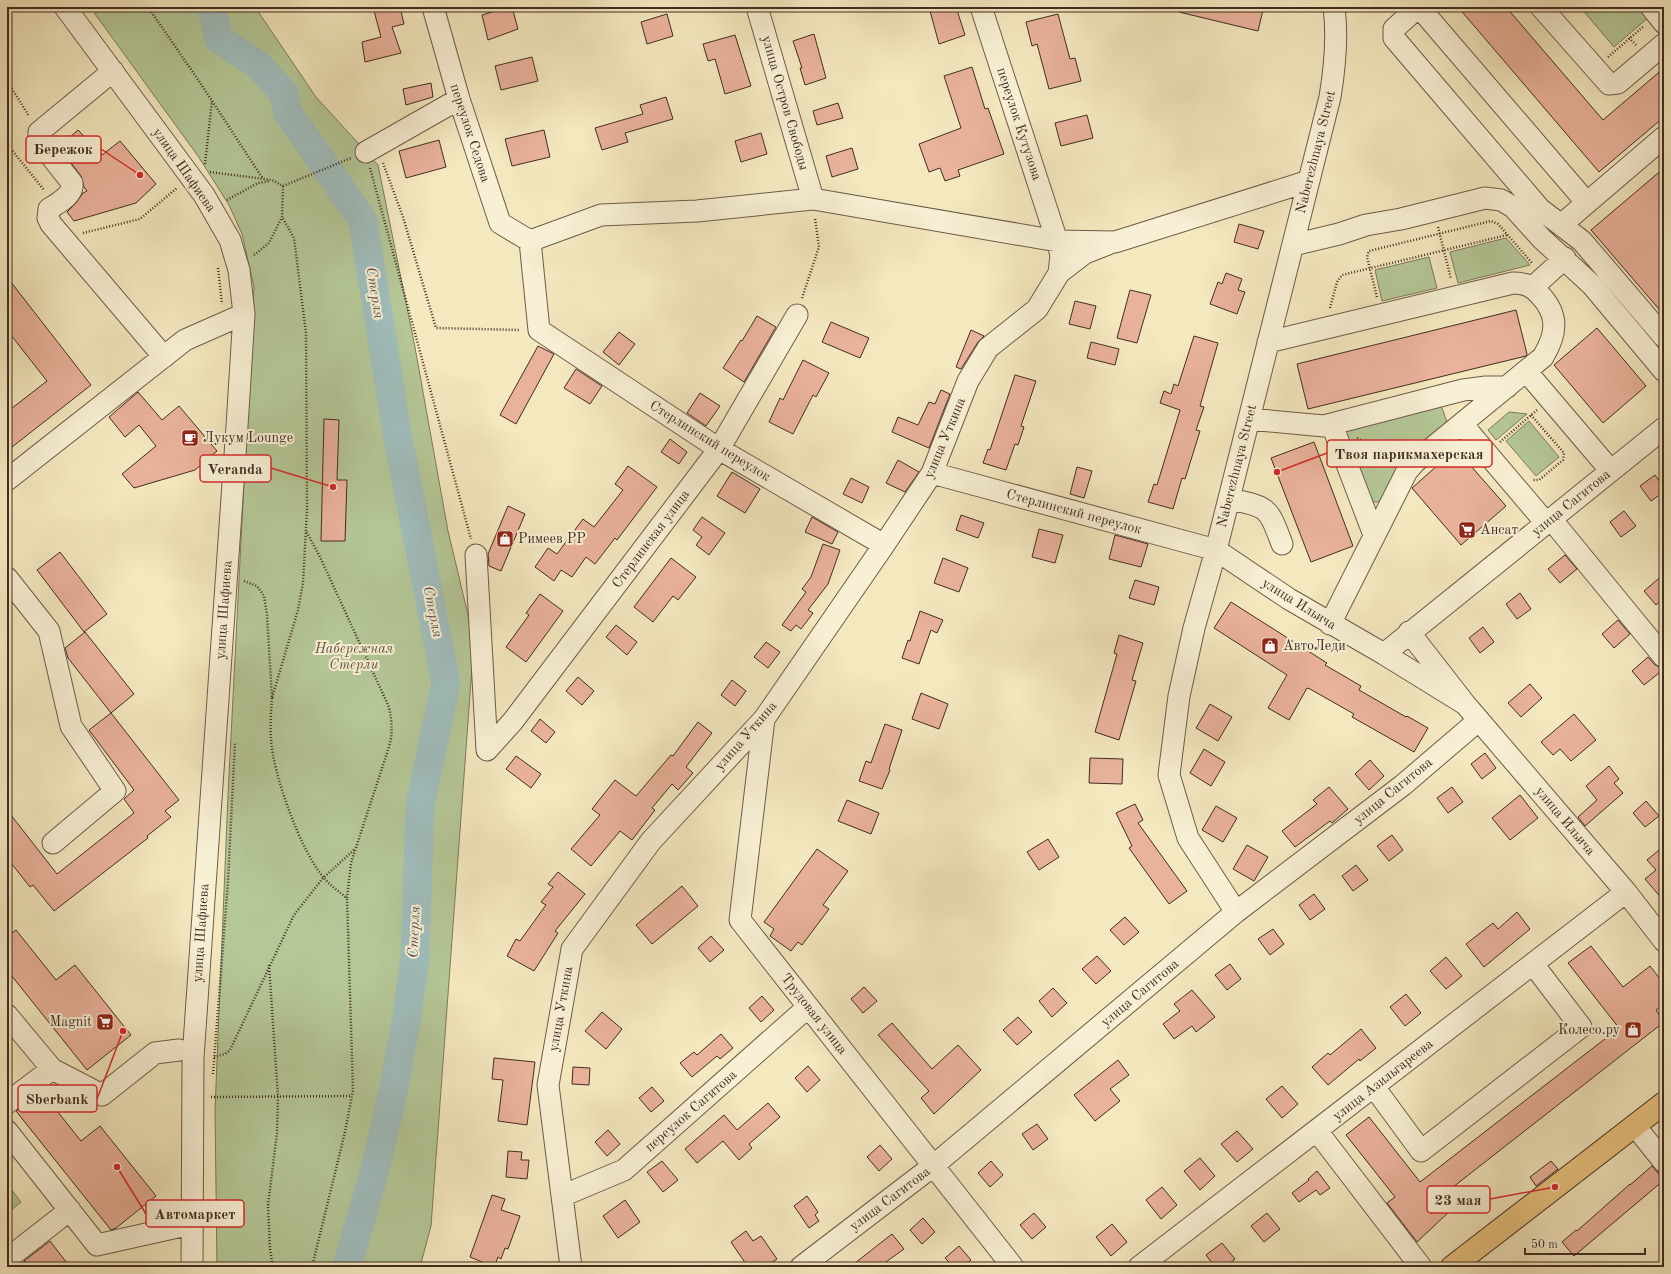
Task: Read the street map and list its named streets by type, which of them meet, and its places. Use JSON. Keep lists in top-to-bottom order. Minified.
{"streets":{"street":["улица Остров Свободы","переулок Кутузова","переулок Седова","Naberezhnaya Street","улица Шафиева","улица Уткина","Стерлинский переулок","улица Сагитова","Стерлинская улица","улица Ильича","Трудовая улица","улица Азильгареева","переулок Сагитова"]},"crossings":[["переулок Кутузова","улица Уткина"],["Naberezhnaya Street","Стерлинский переулок"],["Naberezhnaya Street","улица Сагитова"],["Naberezhnaya Street","улица Ильича"],["улица Уткина","Стерлинский переулок"],["улица Уткина","Трудовая улица"],["улица Уткина","переулок Сагитова"],["Стерлинский переулок","Стерлинская улица"],["Стерлинский переулок","улица Ильича"],["улица Сагитова","улица Ильича"],["улица Сагитова","Трудовая улица"],["улица Ильича","улица Азильгареева"],["Трудовая улица","переулок Сагитова"]],"water":["Стерля"],"parks":["Набережная Стерли"],"places":{"other":["Бережок","Твоя парикмахерская","Veranda","Sberbank","Автомаркет","23 мая"],"cafe":["Лукум Lounge"],"supermarket":["Ансат","Magnit"],"shop":["Римеев РР","АвтоЛеди","Колесо.ру"]},"scale_bar":"50 m"}
